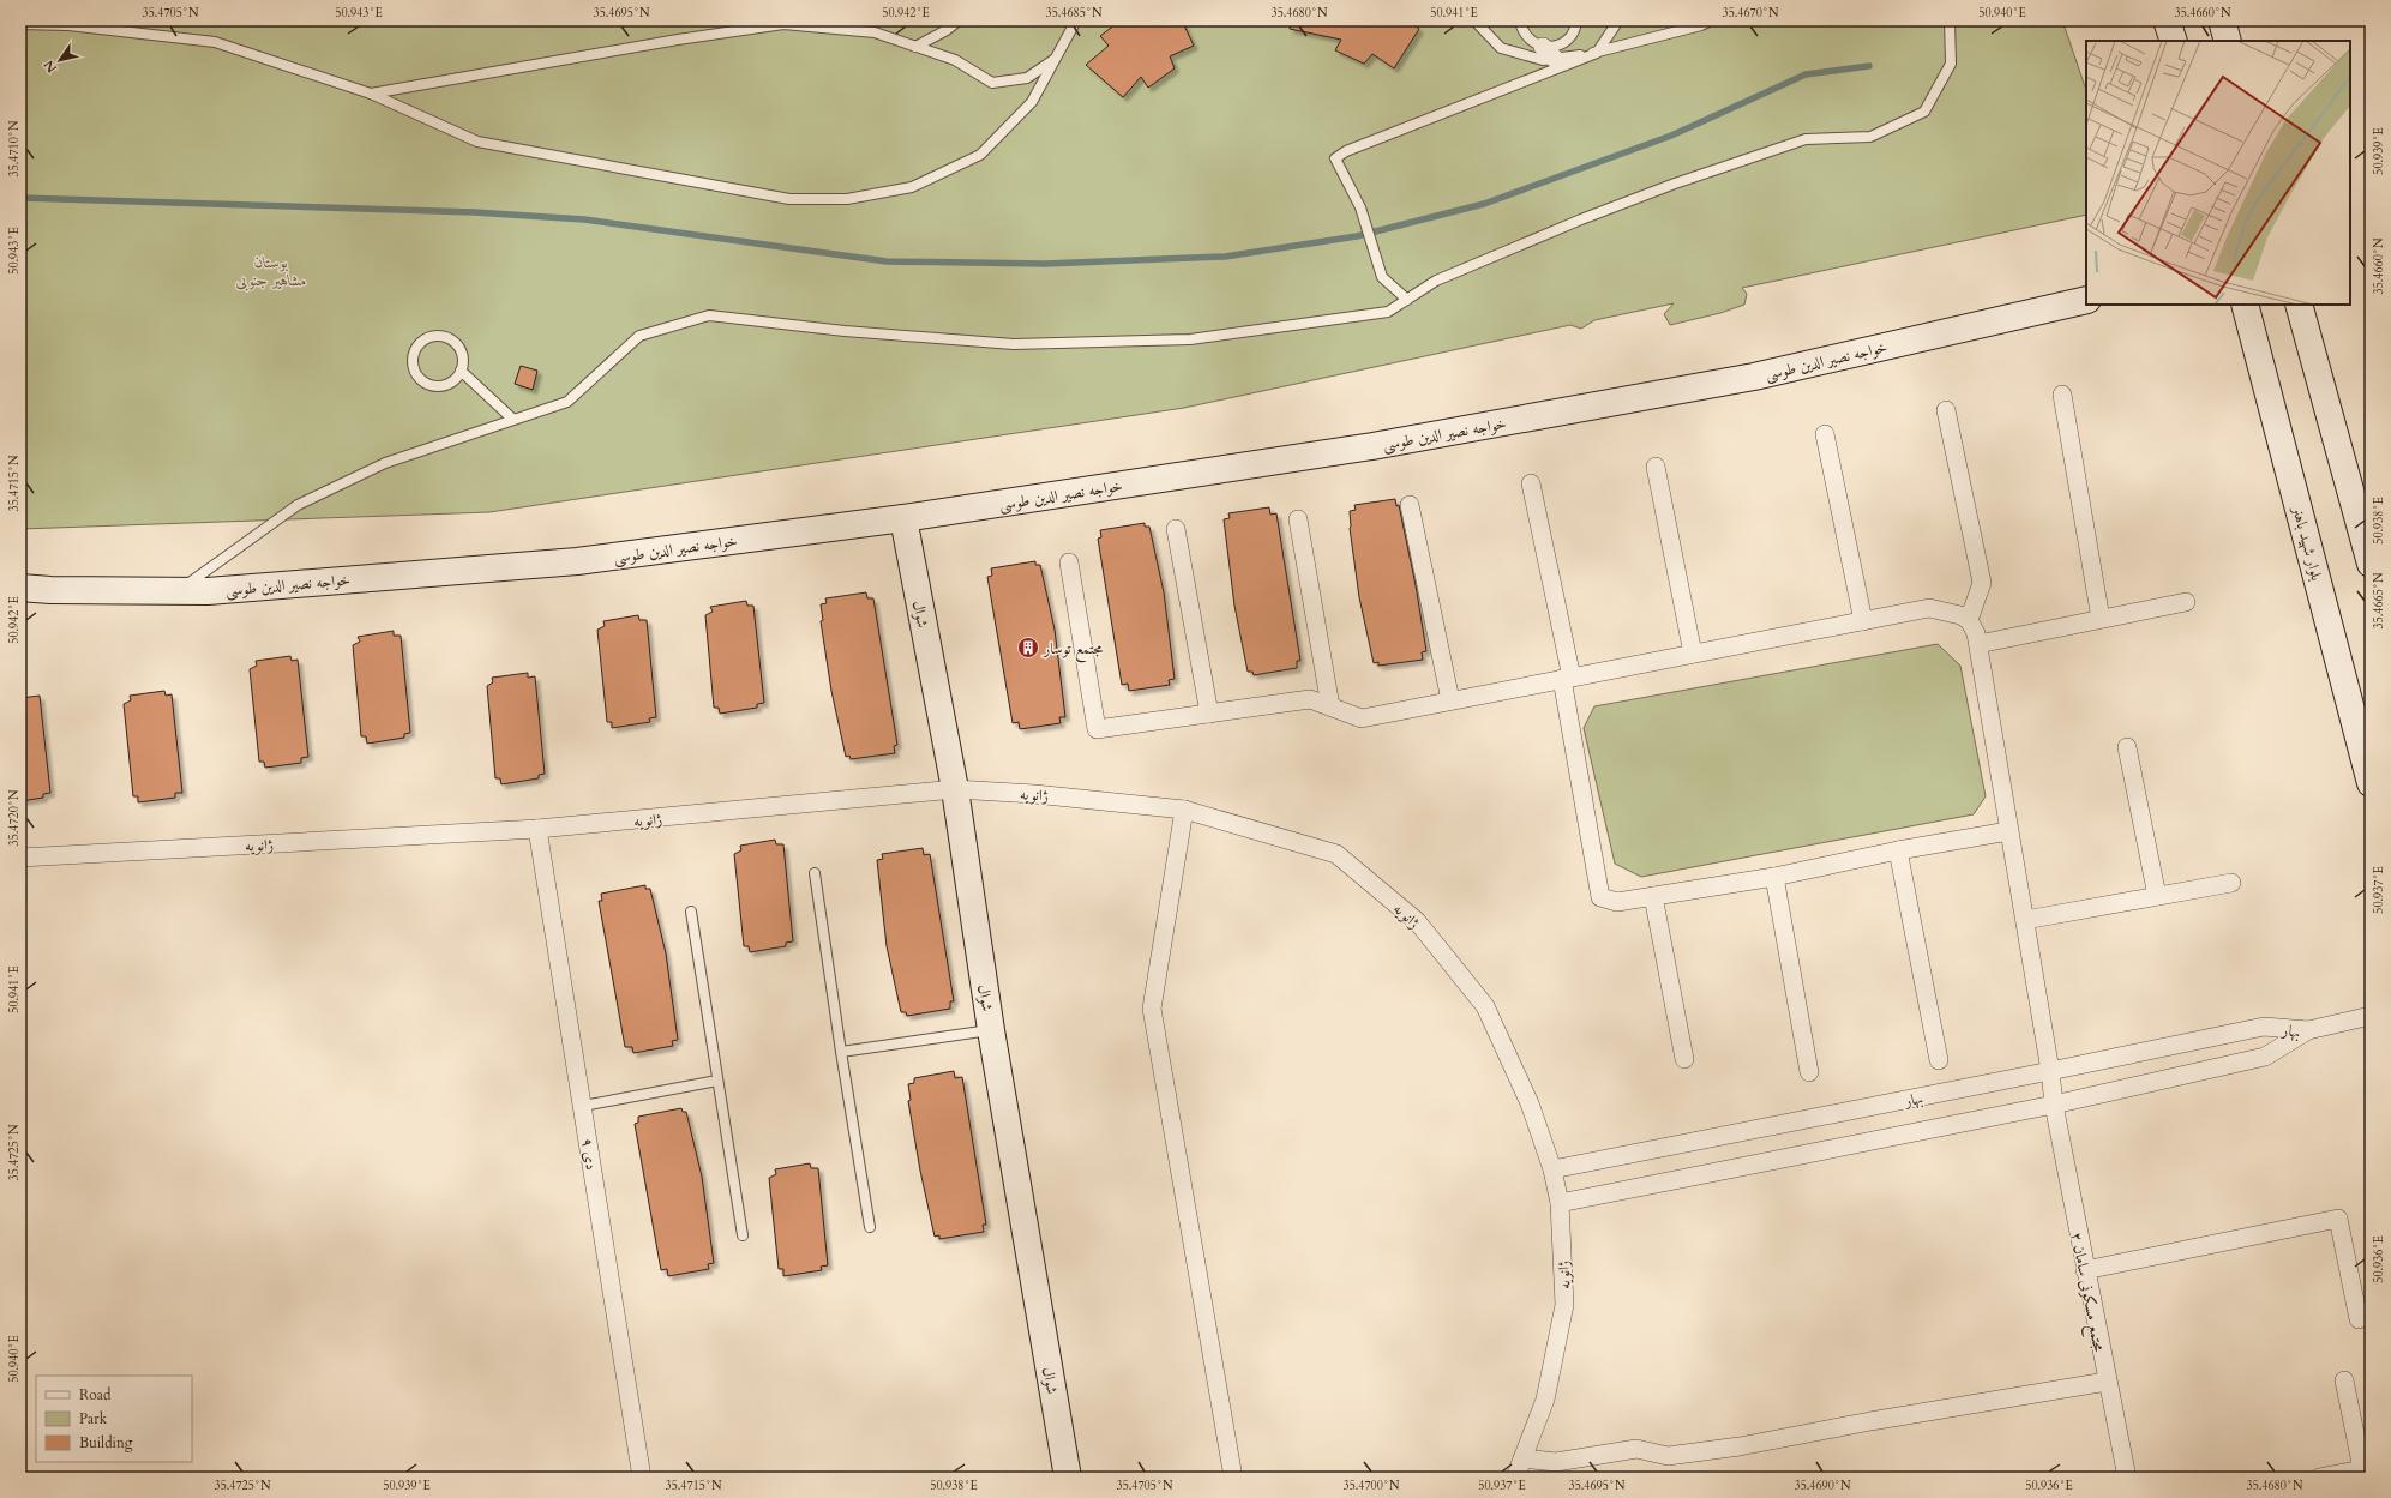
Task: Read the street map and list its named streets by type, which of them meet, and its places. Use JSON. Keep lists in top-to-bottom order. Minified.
{"streets":{"street":["خواجه نصیر الدین طوسی","بلوار شهید باهنر","شوال","ژانویه","بهار","۹ دی","مجتمع مسکونی سامان ۲"]},"crossings":[["خواجه نصیر الدین طوسی","شوال"],["شوال","ژانویه"],["ژانویه","بهار"],["ژانویه","۹ دی"],["بهار","مجتمع مسکونی سامان ۲"]],"parks":["بوستان مشاهیر جنوبی"],"places":{"building":["مجتمع توسار"]},"legend":["Road","Park","Building"],"north":"bottom left","coordinates":["35.4705°N","50.943°E","35.4695°N","50.942°E","35.4685°N","35.4680°N","50.941°E","35.4670°N","50.940°E","35.4660°N","35.4710°N","50.939°E","35.4715°N","50.938°E","35.4665°N","35.4720°N","50.937°E","35.4725°N","50.936°E","35.4700°N","35.4690°N"]}
